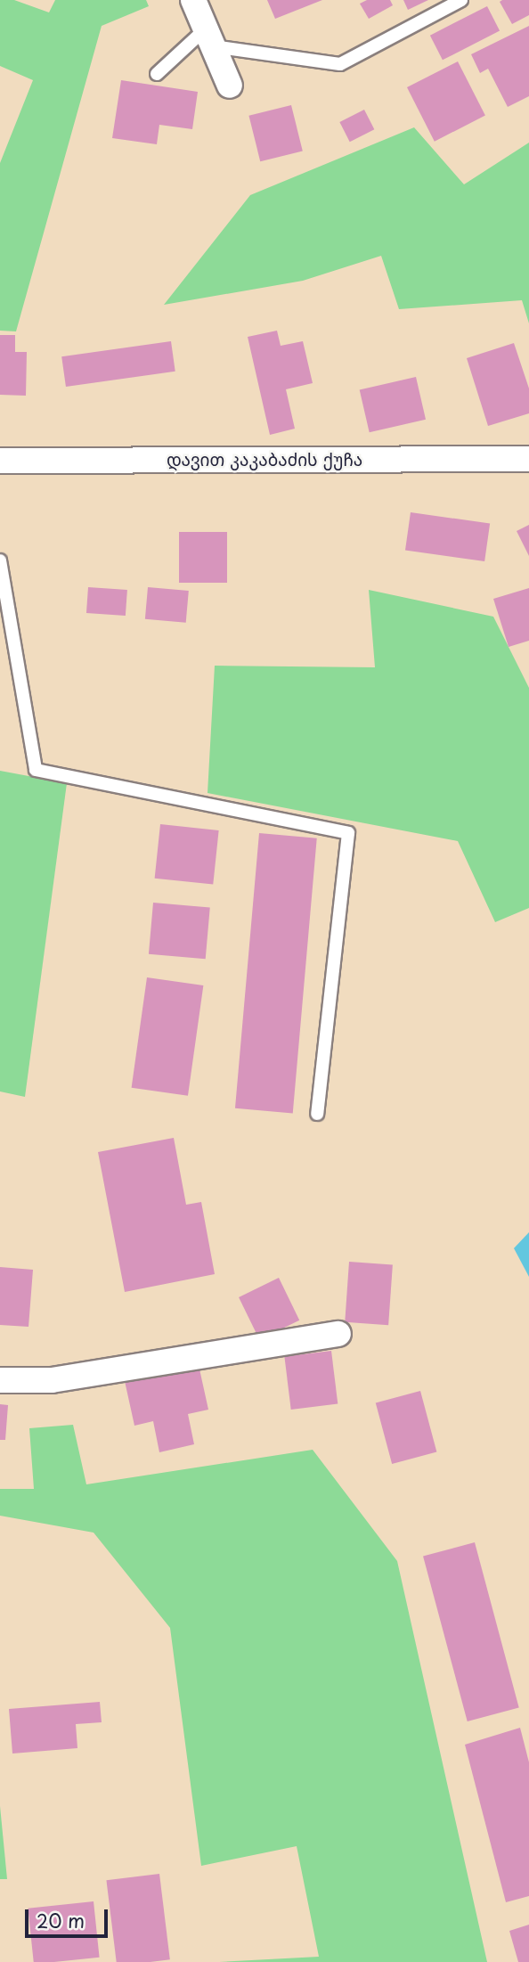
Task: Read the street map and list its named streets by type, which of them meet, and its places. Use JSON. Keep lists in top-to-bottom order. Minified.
{"streets":{"street":["დავით კაკაბაძის ქუჩა"]},"scale_bar":"20 m"}
